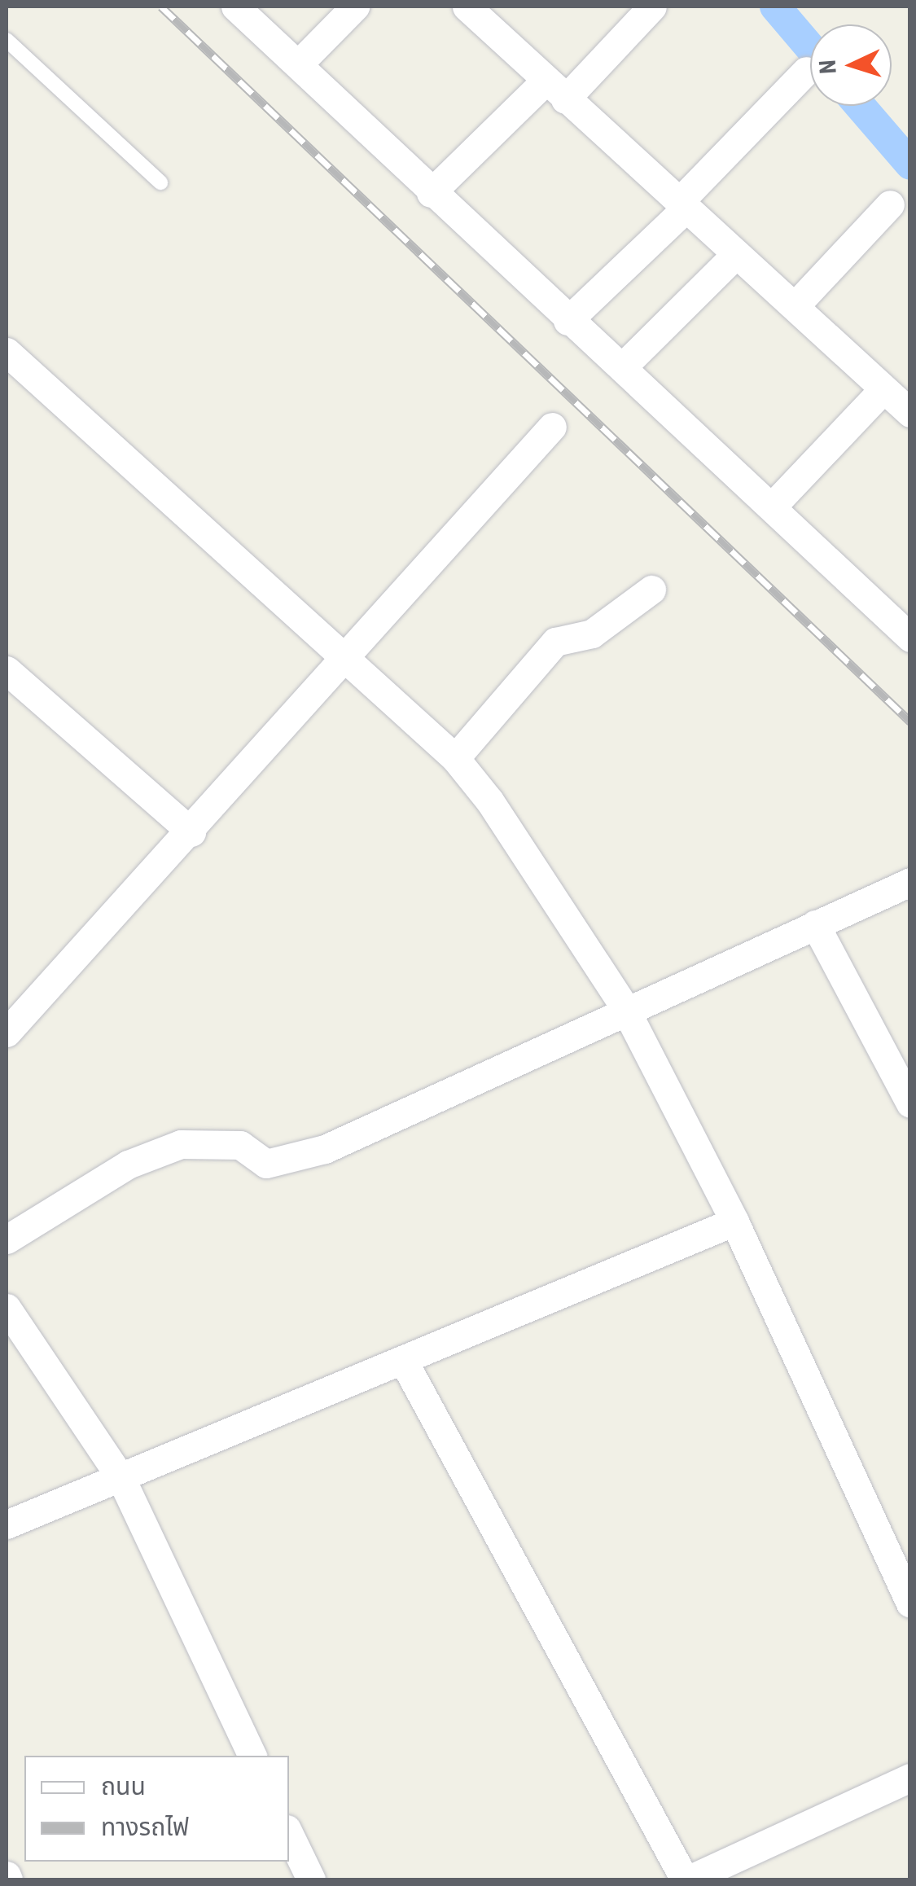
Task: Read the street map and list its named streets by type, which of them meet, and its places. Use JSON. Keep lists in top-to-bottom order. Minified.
{"legend":["ถนน","ทางรถไฟ"],"north":"left"}
